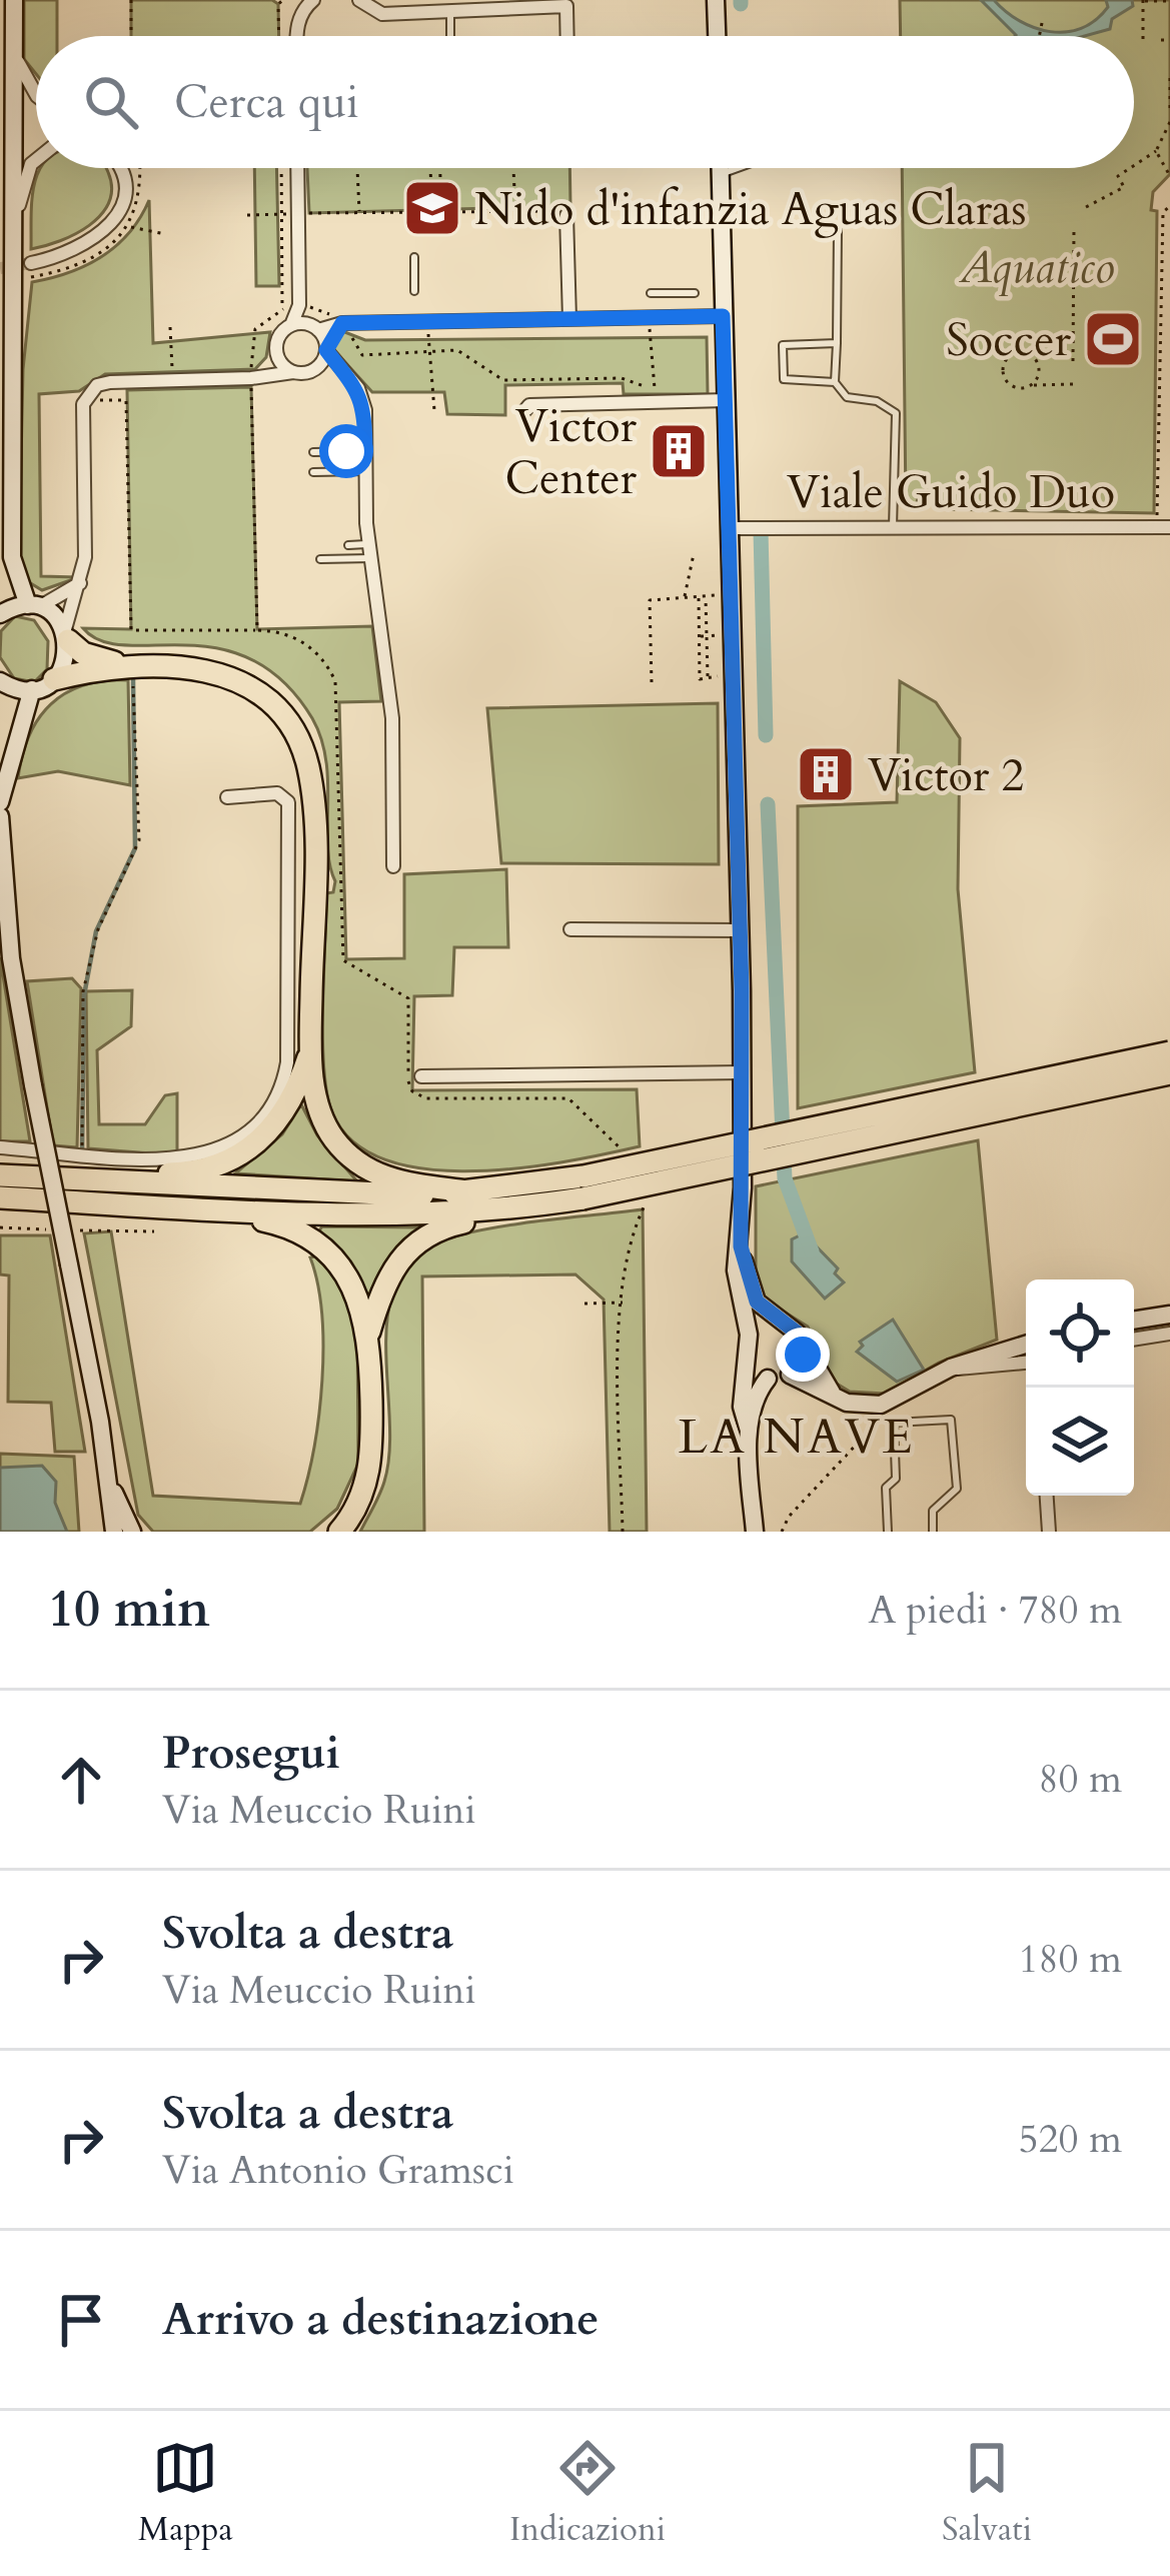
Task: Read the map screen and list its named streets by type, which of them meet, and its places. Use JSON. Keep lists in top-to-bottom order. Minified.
{"streets":{"street":["Viale Guido Duo"]},"districts":["LA NAVE"],"parks":["Aquatico"],"places":{"school or university":["Nido d'infanzia Aguas Claras"],"sports":["Soccer"],"building":["Victor Center","Victor 2"]},"page":{"search":"Cerca qui","heading":["10 min","A piedi · 780 m"],"list":[["Prosegui","Via Meuccio Ruini","80 m"],["Svolta a destra","Via Meuccio Ruini","180 m"],["Svolta a destra","Via Antonio Gramsci","520 m"],"Arrivo a destinazione"],"nav":["Mappa","Indicazioni","Salvati"]}}
